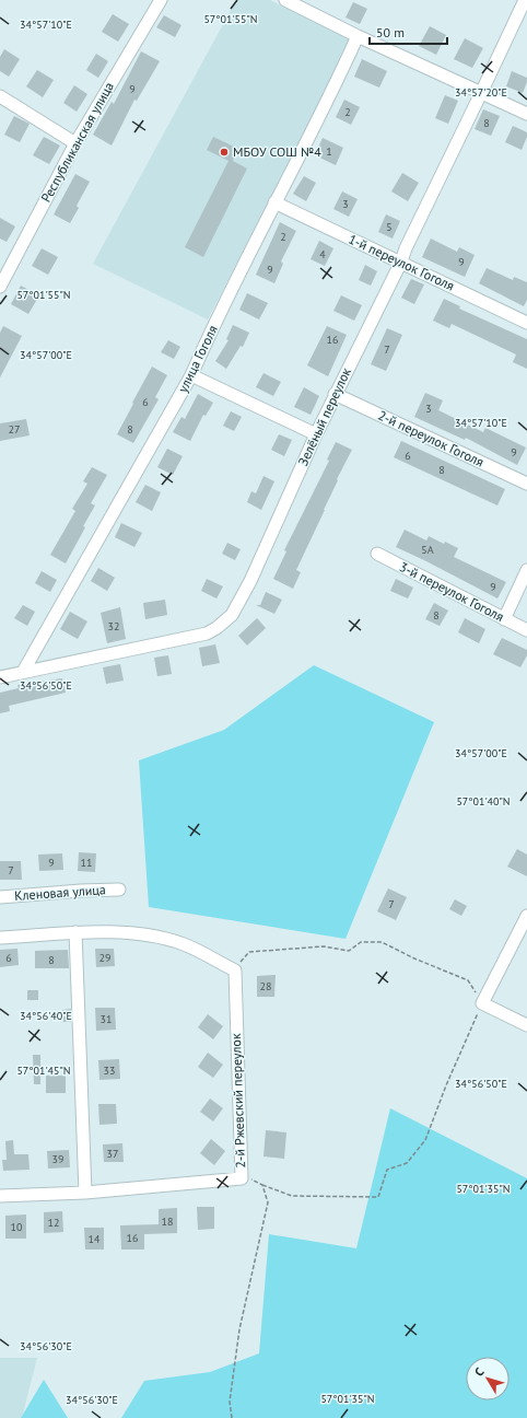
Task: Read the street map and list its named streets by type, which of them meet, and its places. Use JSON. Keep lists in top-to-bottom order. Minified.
{"streets":{"street":["Республиканская улица","1-й переулок Гоголя","улица Гоголя","Зелёный переулок","2-й переулок Гоголя","3-й переулок Гоголя","Кленовая улица","2-й Ржевский переулок"]},"crossings":[["1-й переулок Гоголя","улица Гоголя"],["1-й переулок Гоголя","Зелёный переулок"],["улица Гоголя","Зелёный переулок"],["Зелёный переулок","2-й переулок Гоголя"]],"places":["МБОУ СОШ №4"],"house_numbers":["9","2","8","1","3","5","2","4","9","9","16","7","6","3","27","8","9","6","8","5А","9","8","32","9","11","7","7","6","29","8","28","31","33","37","39","18","12","10","16","14"],"scale_bar":"50 m","north":"top left","coordinates":["57°01'55\"N","34°57'10\"E","34°57'20\"E","34°57'00\"E","34°56'50\"E","57°01'40\"N","34°56'40\"E","57°01'45\"N","57°01'35\"N","34°56'30\"E"]}
